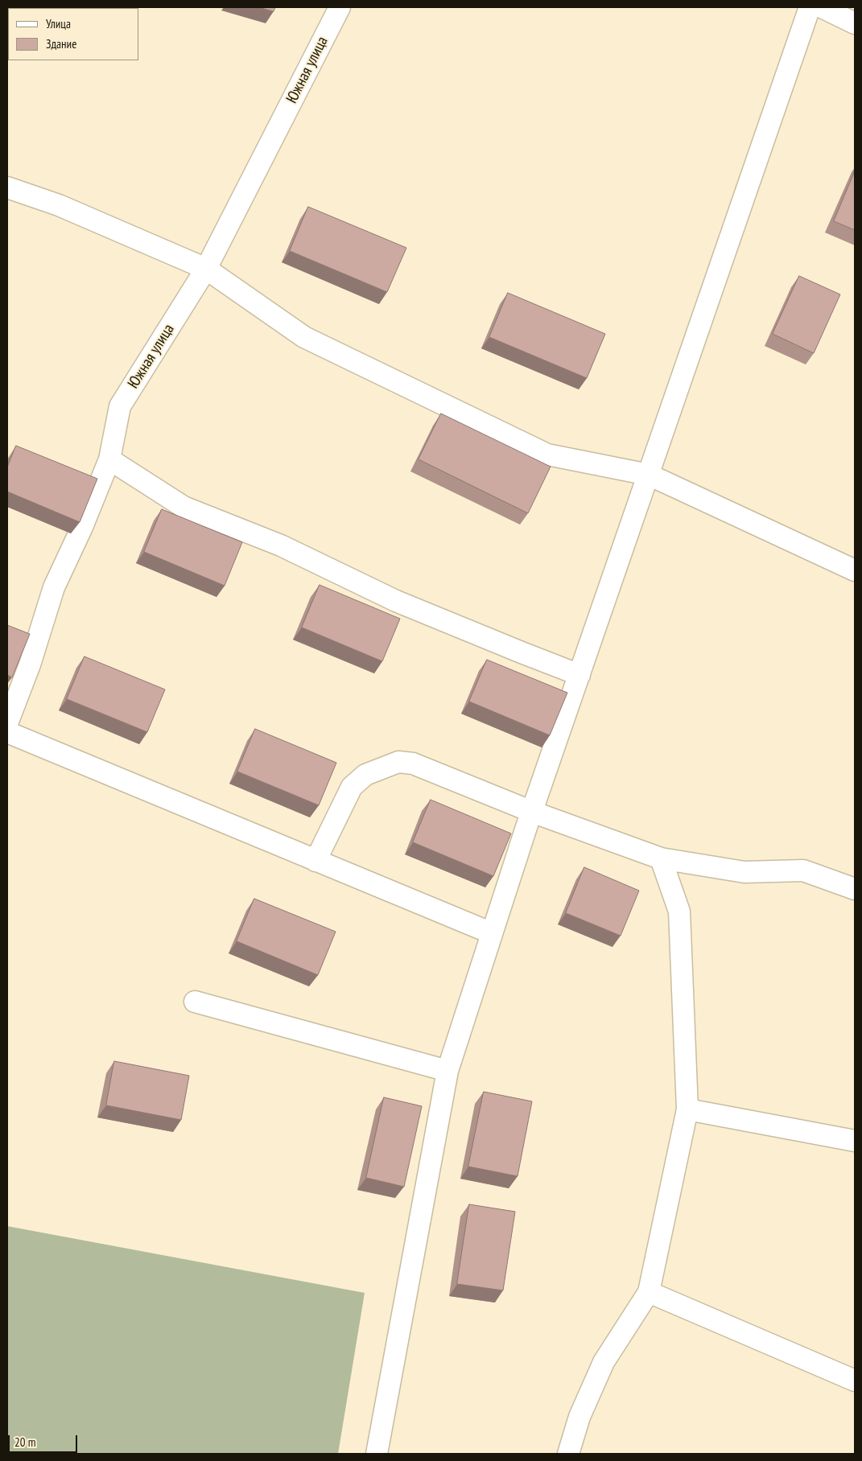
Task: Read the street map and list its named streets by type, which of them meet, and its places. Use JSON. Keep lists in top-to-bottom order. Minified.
{"streets":{"street":["Южная улица"]},"legend":["Улица","Здание"],"scale_bar":"20 m"}
